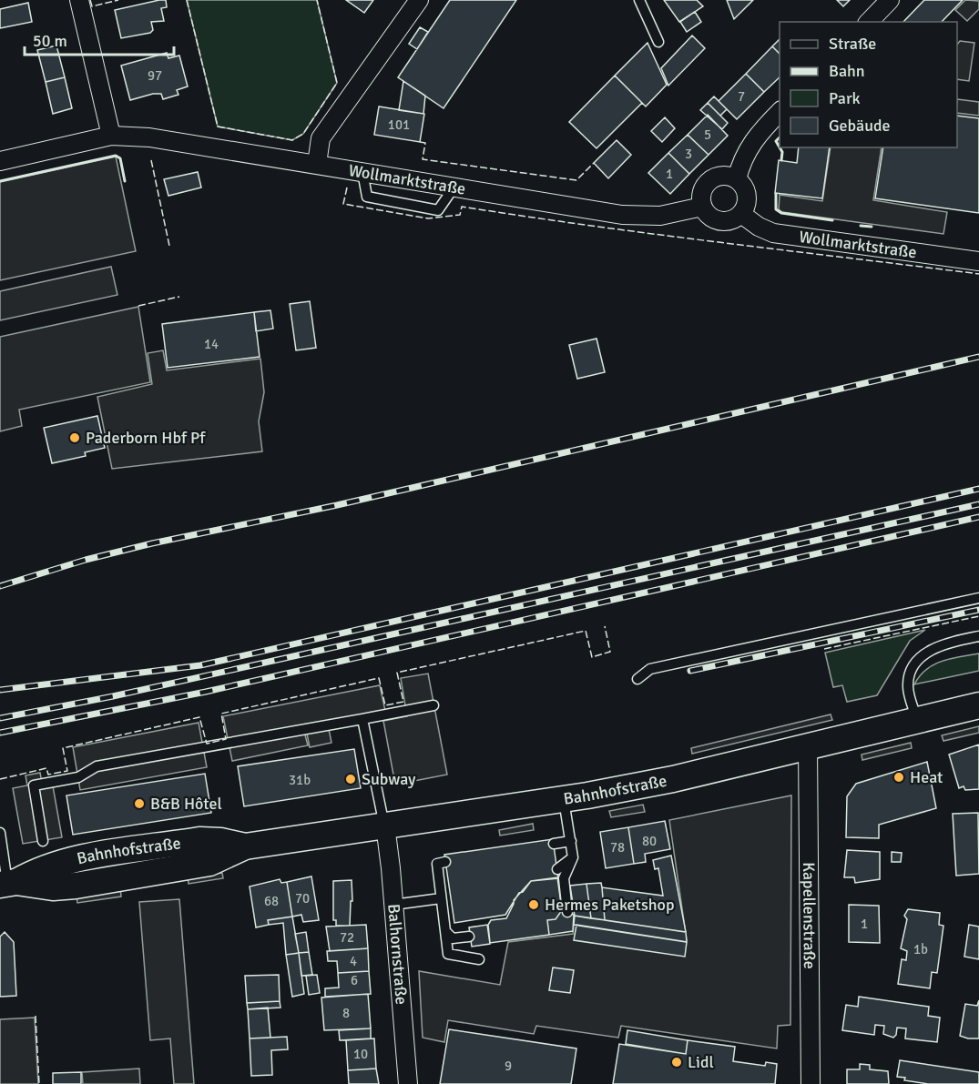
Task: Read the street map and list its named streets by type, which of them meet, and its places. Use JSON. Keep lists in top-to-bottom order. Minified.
{"streets":{"main road":["Bahnhofstraße"],"street":["Wollmarktstraße","Kapellenstraße","Balhornstraße"]},"crossings":[["Bahnhofstraße","Kapellenstraße"],["Bahnhofstraße","Balhornstraße"]],"places":["Paderborn Hbf Pf","Heat","Subway","B&B Hôtel","Hermes Paketshop","Lidl"],"house_numbers":["97","7","101","5","3","1","14","31b","80","78","70","68","1","72","1b","4","6","8","10","9"],"legend":["Straße","Bahn","Park","Gebäude"],"scale_bar":"50 m"}
